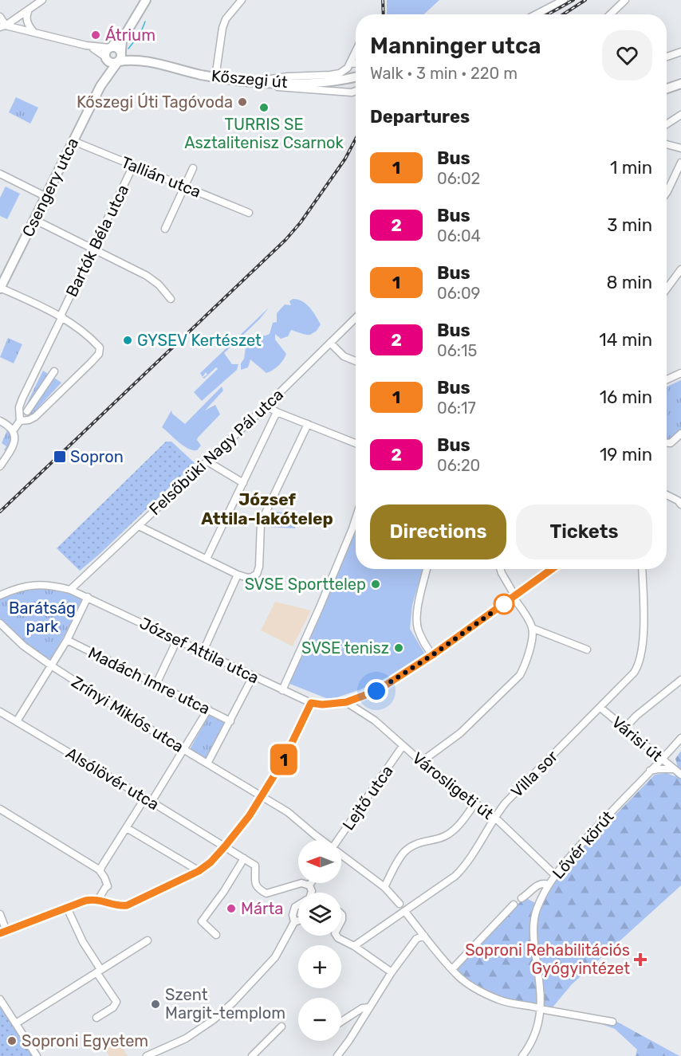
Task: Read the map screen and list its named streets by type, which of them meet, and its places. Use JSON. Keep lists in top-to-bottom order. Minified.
{"streets":{"main road":["Kőszegi út","Csengery utca"],"street":["Tallián utca","Bartók Béla utca","Felsőbüki Nagy Pál utca","József Attila utca","Madách Imre utca","Zrínyi Miklós utca","Várisi út","Villa sor","Alsólövér utca","Városligeti út","Lejtő utca","Lővér körút"]},"crossings":[["Kőszegi út","Csengery utca"],["Tallián utca","Csengery utca"],["Tallián utca","Bartók Béla utca"],["Felsőbüki Nagy Pál utca","József Attila utca"],["Várisi út","Villa sor"],["Várisi út","Lővér körút"],["Villa sor","Városligeti út"],["Városligeti út","Lejtő utca"],["Városligeti út","Lővér körút"]],"districts":["József Attila-lakótelep"],"parks":["Barátság park"],"places":{"other":["Átrium","Kőszegi Úti Tagóvoda","TURRIS SE Asztalitenisz Csarnok","GYSEV Kertészet","SVSE Sporttelep","SVSE tenisz","Márta","Szent Margit-templom","Soproni Egyetem"],"transit":["Sopron"],"health":["Soproni Rehabilitációs Gyógyintézet"]},"lines":["bus line 1"],"north":"left","page":{"on_map":"1","heading":[["Manninger utca","Walk · 3 min · 220 m"],"Departures"],"list":[{"mark":"1","name":"Bus","note":"06:02","value":"1 min"},{"mark":"2","name":"Bus","note":"06:04","value":"3 min"},{"mark":"1","name":"Bus","note":"06:09","value":"8 min"},{"mark":"2","name":"Bus","note":"06:15","value":"14 min"},{"mark":"1","name":"Bus","note":"06:17","value":"16 min"},{"mark":"2","name":"Bus","note":"06:20","value":"19 min"}],"buttons":["Directions","Tickets"],"map_buttons":["+","−"]}}
